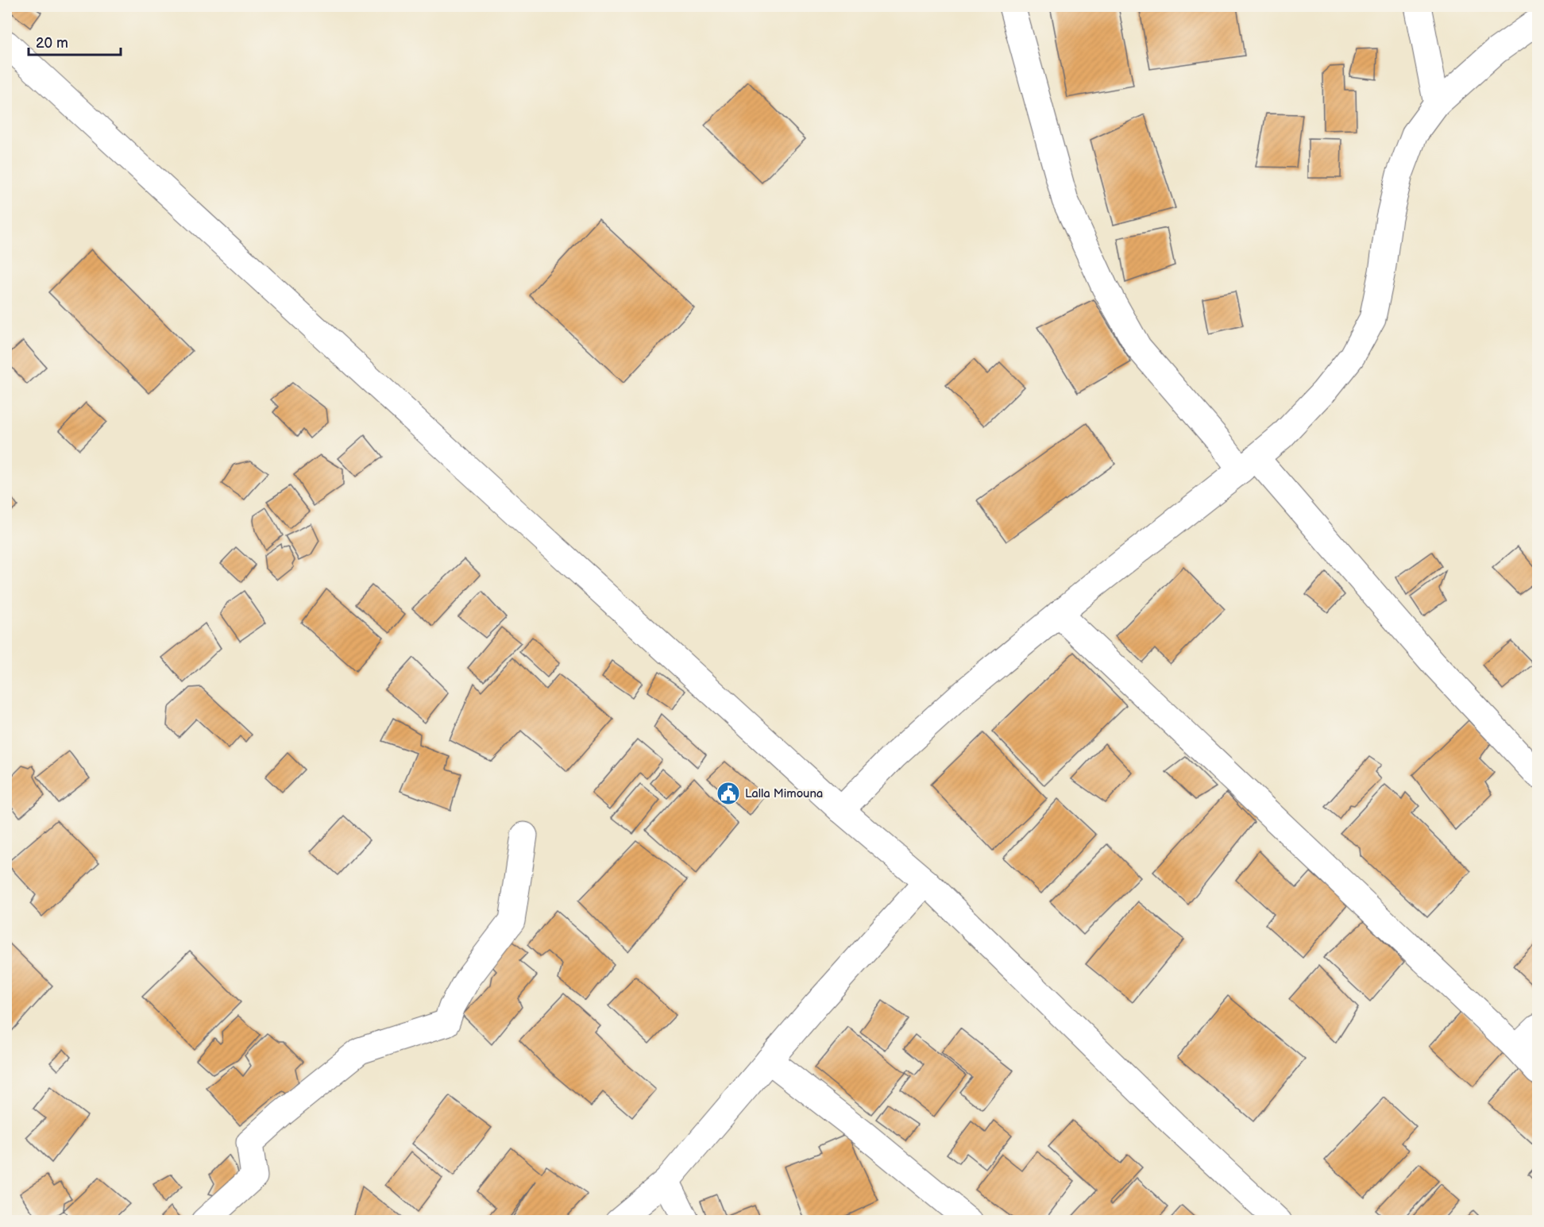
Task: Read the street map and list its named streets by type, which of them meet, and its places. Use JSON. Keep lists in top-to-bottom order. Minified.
{"places":{"public building":["Lalla Mimouna"]},"scale_bar":"20 m"}
